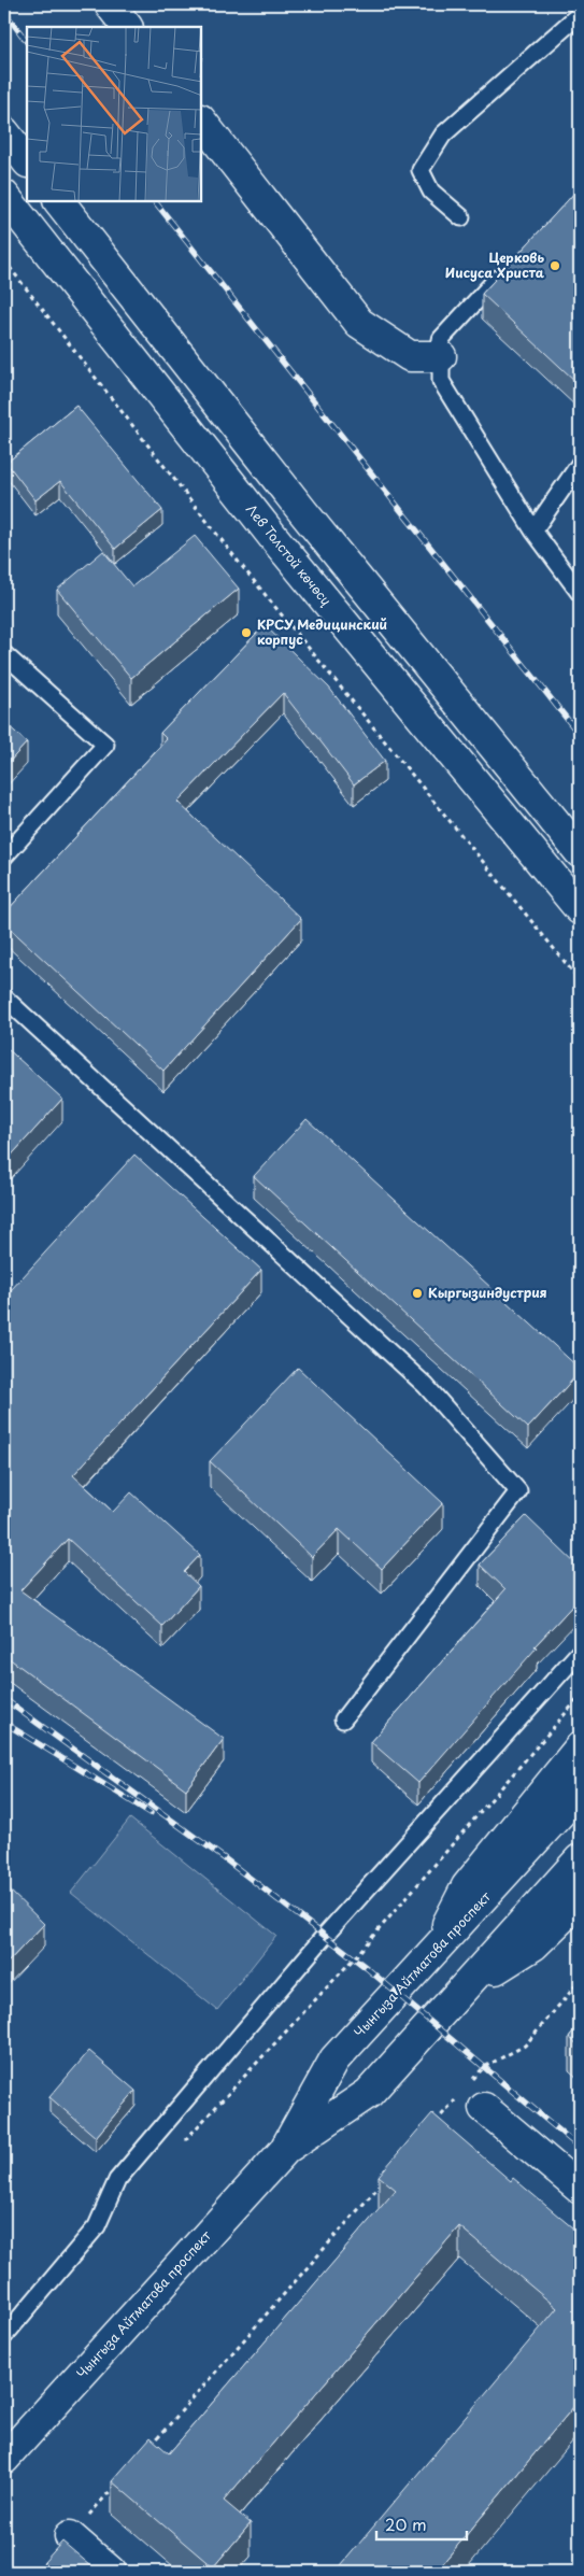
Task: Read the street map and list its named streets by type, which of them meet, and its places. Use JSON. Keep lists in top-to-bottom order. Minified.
{"streets":{"main road":["Лев Толстой көчөсү","Чынгыза Айтматова проспект"]},"places":["Церковь Иисуса Христа","КРСУ Медицинский корпус","Кыргызиндустрия"],"scale_bar":"20 m"}
